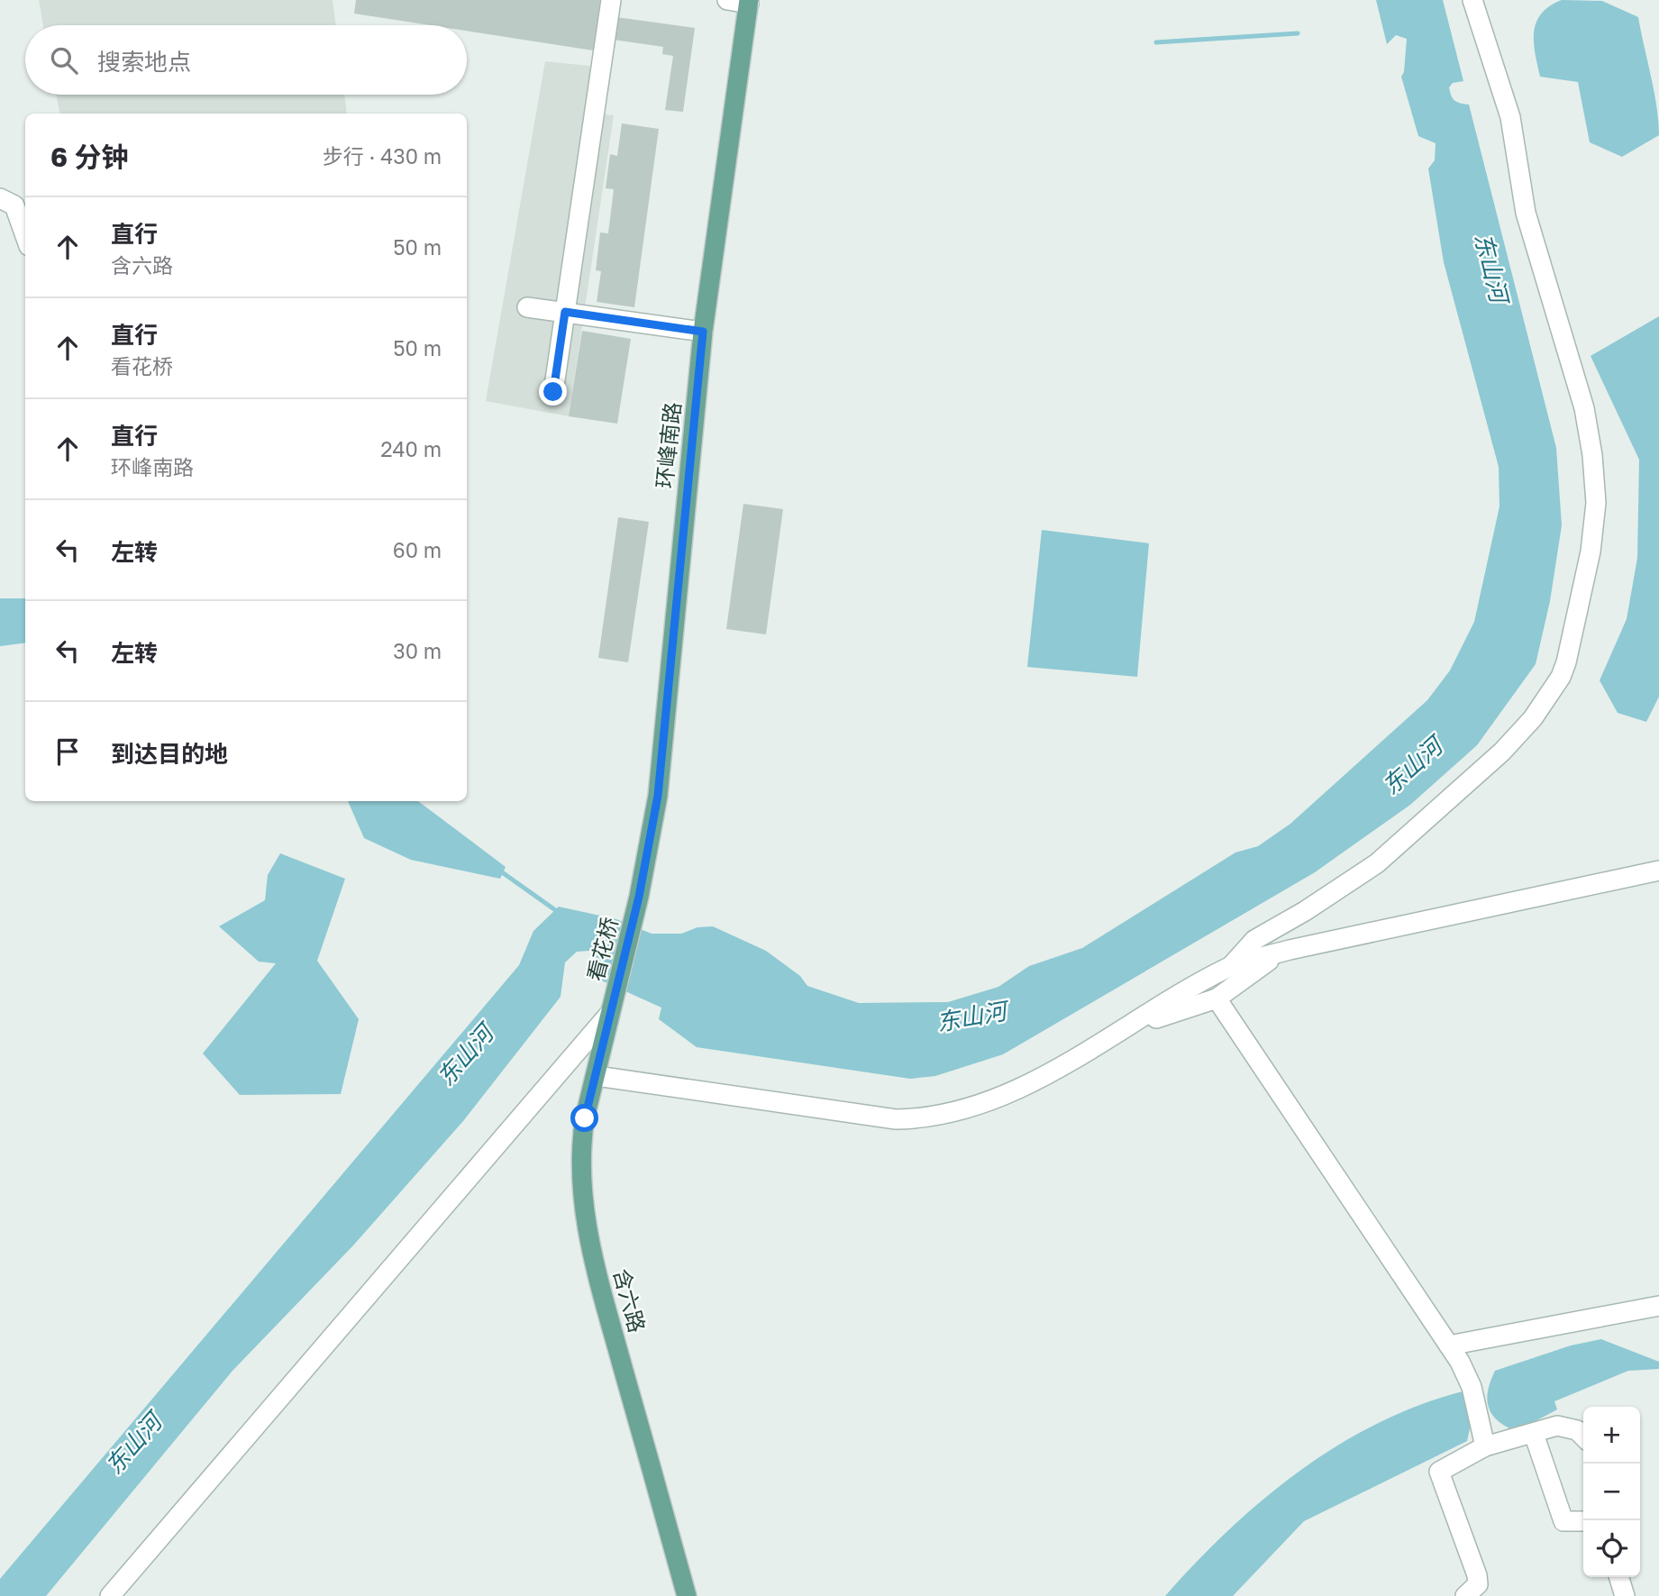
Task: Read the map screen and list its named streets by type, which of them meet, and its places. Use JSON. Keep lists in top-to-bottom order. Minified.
{"streets":{"main road":["环峰南路","看花桥","含六路"]},"crossings":[["环峰南路","看花桥"],["看花桥","含六路"]],"water":["东山河"],"page":{"search":"搜索地点","heading":["6 分钟","步行 · 430 m"],"list":[["直行","含六路","50 m"],["直行","看花桥","50 m"],["直行","环峰南路","240 m"],["左转","60 m"],["左转","30 m"],"到达目的地"],"map_buttons":["+","−"]}}
